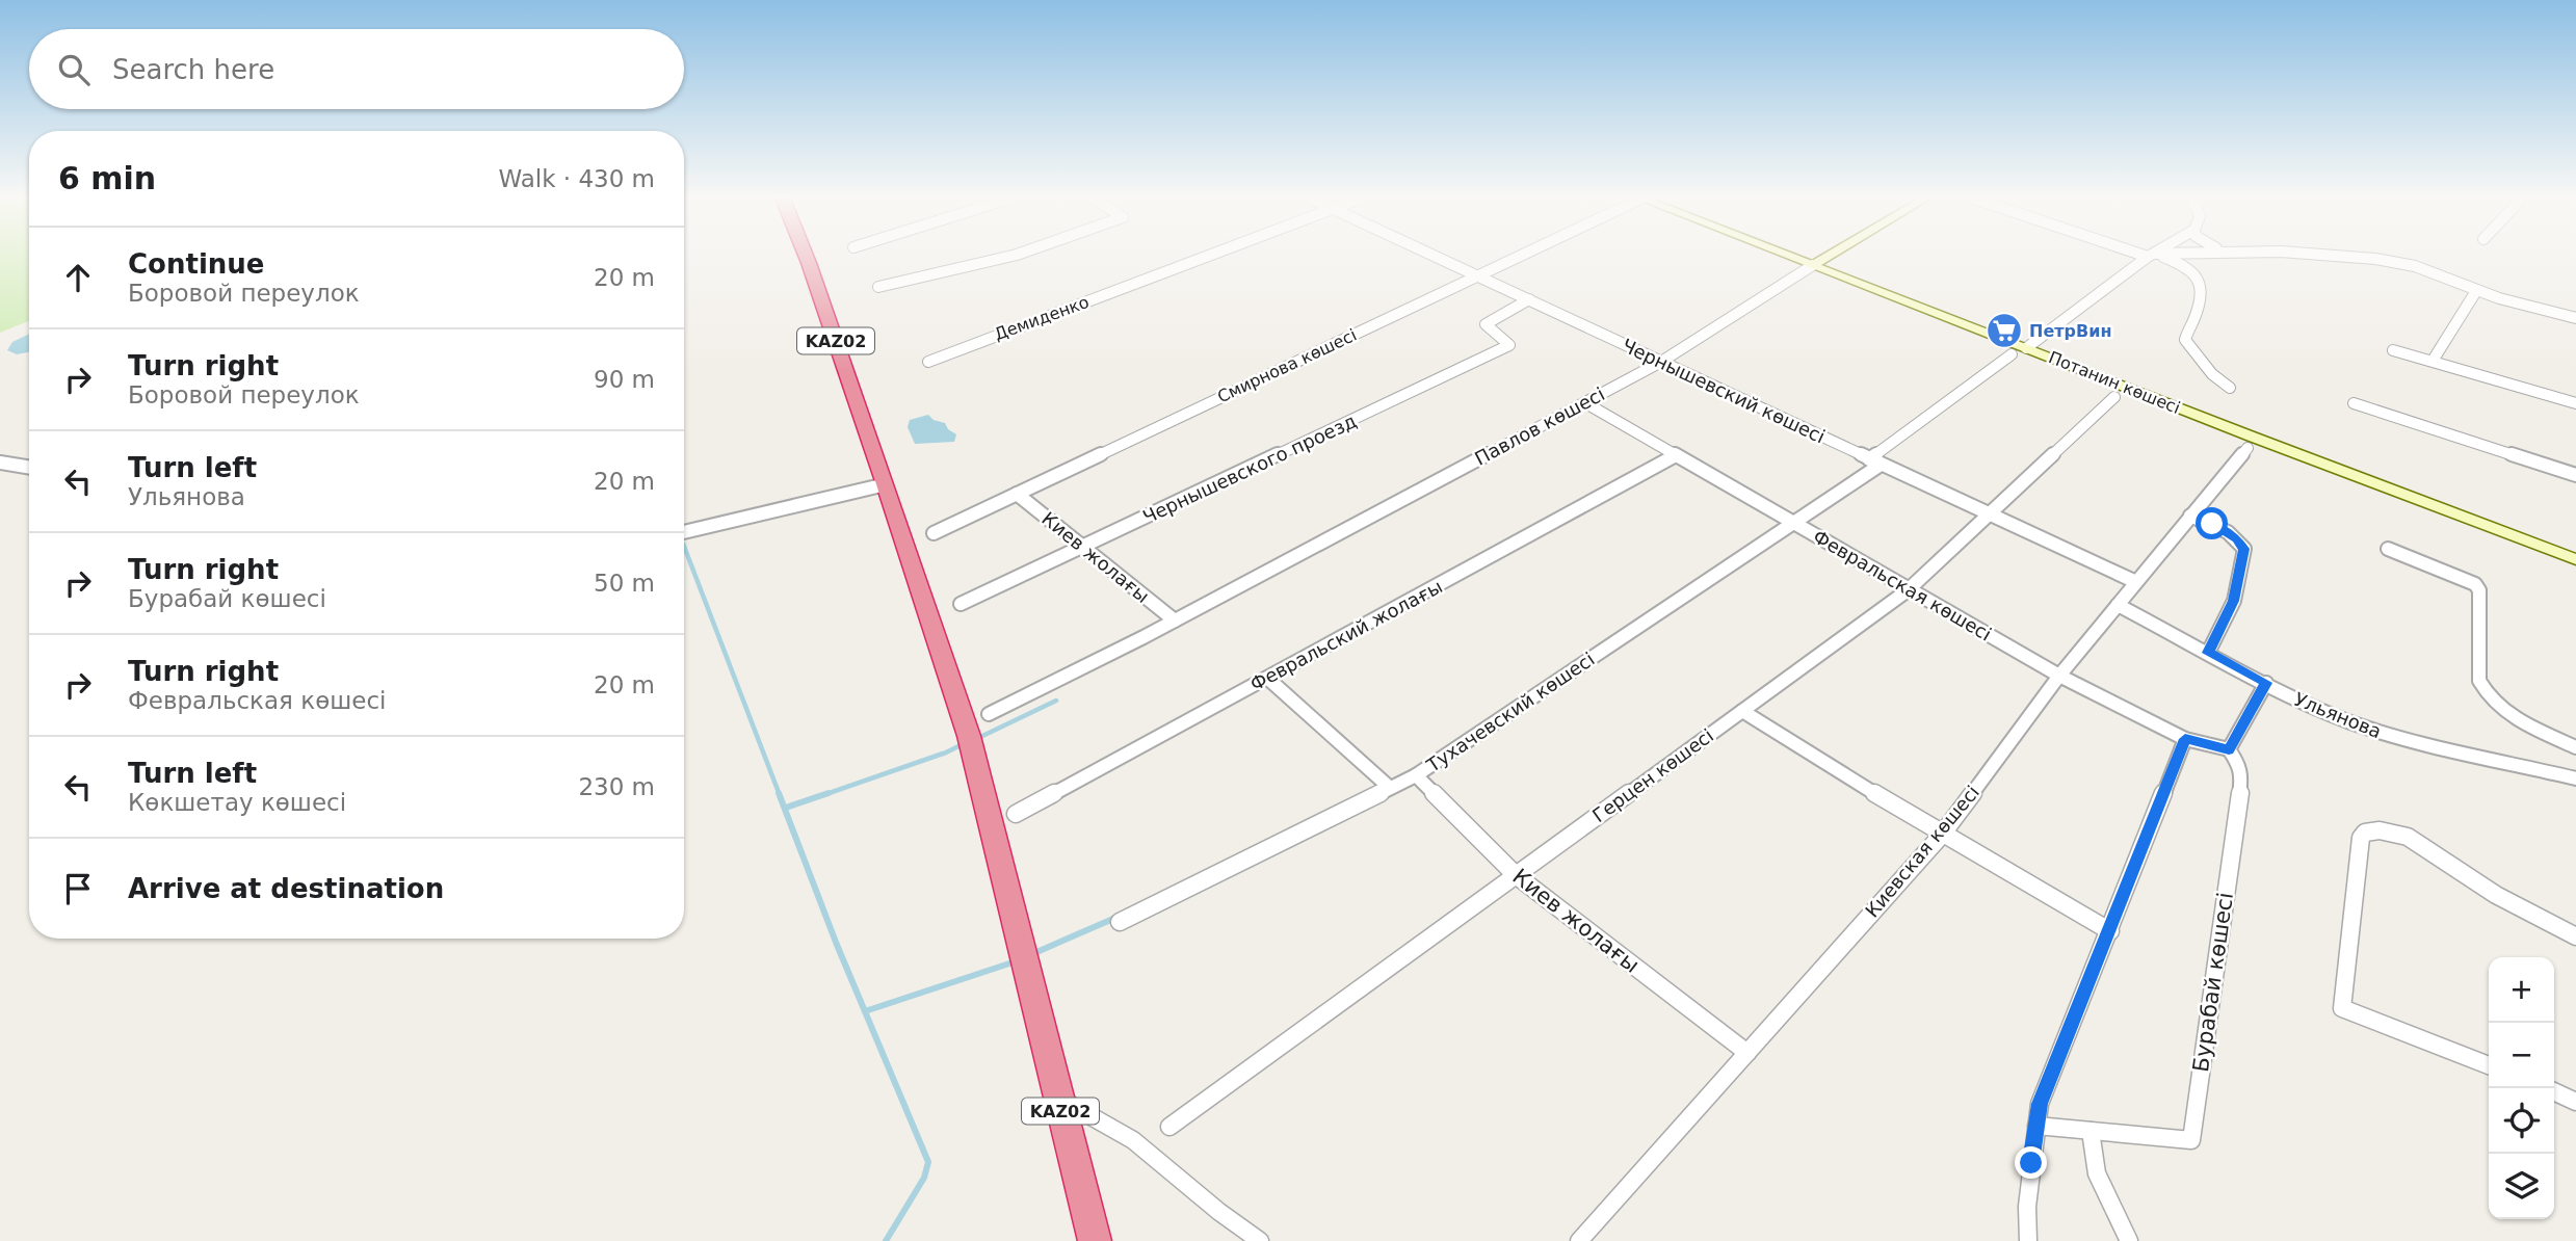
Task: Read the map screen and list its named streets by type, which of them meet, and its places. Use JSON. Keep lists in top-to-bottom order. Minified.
{"streets":{"highway":["KAZ02"],"main road":["Потанин көшесі","Павлов көшесі"],"street":["Демиденко","Смирнова көшесі","Чернышевский көшесі","Чернышевского проезд","Киев жолағы","Февральская көшесі","Февральский жолағы","Тухачевский көшесі","Ульянова","Герцен көшесі","Киевская көшесі","Бурабай көшесі"]},"crossings":[["Смирнова көшесі","Чернышевский көшесі"],["Смирнова көшесі","Киев жолағы"],["Потанин көшесі","Павлов көшесі"],["Чернышевский көшесі","Павлов көшесі"],["Чернышевский көшесі","Чернышевского проезд"],["Чернышевский көшесі","Тухачевский көшесі"],["Чернышевский көшесі","Герцен көшесі"],["Чернышевский көшесі","Киевская көшесі"],["Павлов көшесі","Киев жолағы"],["Павлов көшесі","Февральская көшесі"],["Чернышевского проезд","Киев жолағы"],["Киев жолағы","Тухачевский көшесі"],["Киев жолағы","Герцен көшесі"],["Киев жолағы","Киевская көшесі"],["Февральская көшесі","Февральский жолағы"],["Февральская көшесі","Тухачевский көшесі"],["Февральская көшесі","Герцен көшесі"],["Февральская көшесі","Киевская көшесі"],["Февральская көшесі","Бурабай көшесі"],["Ульянова","Киевская көшесі"]],"places":{"supermarket":["ПетрВин"]},"page":{"search":"Search here","heading":["6 min","Walk · 430 m"],"list":[["Continue","Боровой переулок","20 m"],["Turn right","Боровой переулок","90 m"],["Turn left","Ульянова","20 m"],["Turn right","Бурабай көшесі","50 m"],["Turn right","Февральская көшесі","20 m"],["Turn left","Көкшетау көшесі","230 m"],"Arrive at destination"],"map_buttons":["+","−"]}}
